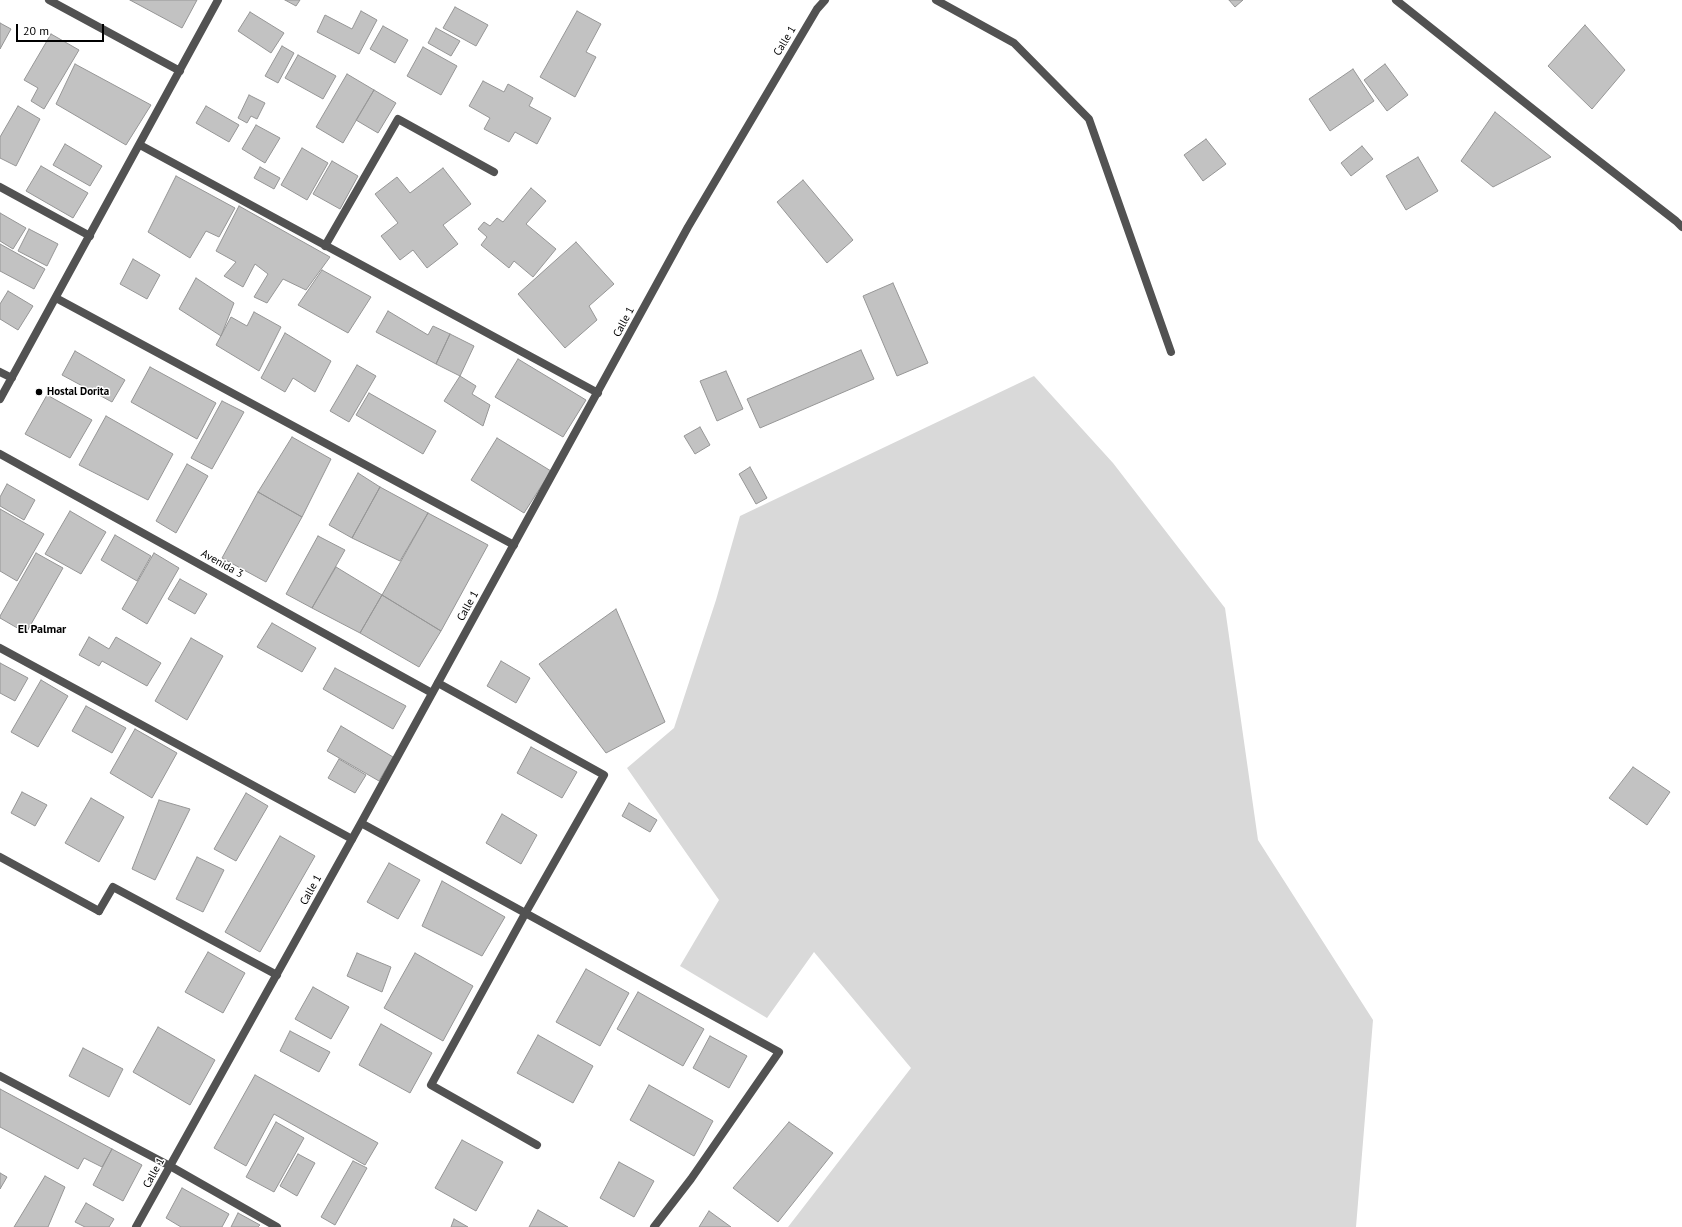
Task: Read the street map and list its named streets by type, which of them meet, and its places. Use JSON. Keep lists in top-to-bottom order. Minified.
{"streets":{"street":["Calle 1","Avenida 3"]},"crossings":[["Calle 1","Avenida 3"]],"districts":["El Palmar"],"places":["Hostal Dorita"],"scale_bar":"20 m"}
